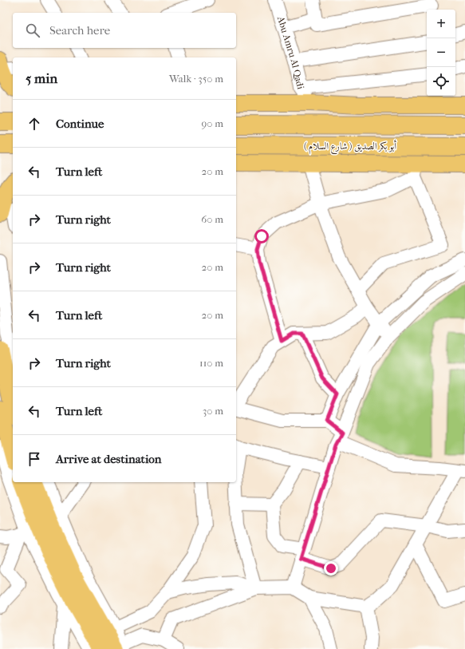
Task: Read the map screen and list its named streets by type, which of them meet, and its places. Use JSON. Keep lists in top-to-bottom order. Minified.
{"streets":{"highway":["( شارع السلام ) أبو بكر الصديق"],"street":["Abu Amru Al Qadi"]},"page":{"map_buttons":["+","−"],"search":"Search here","heading":["5 min","Walk · 350 m"],"list":[["Continue","90 m"],["Turn left","20 m"],["Turn right","60 m"],["Turn right","20 m"],["Turn left","20 m"],["Turn right","110 m"],["Turn left","30 m"],"Arrive at destination"]}}
